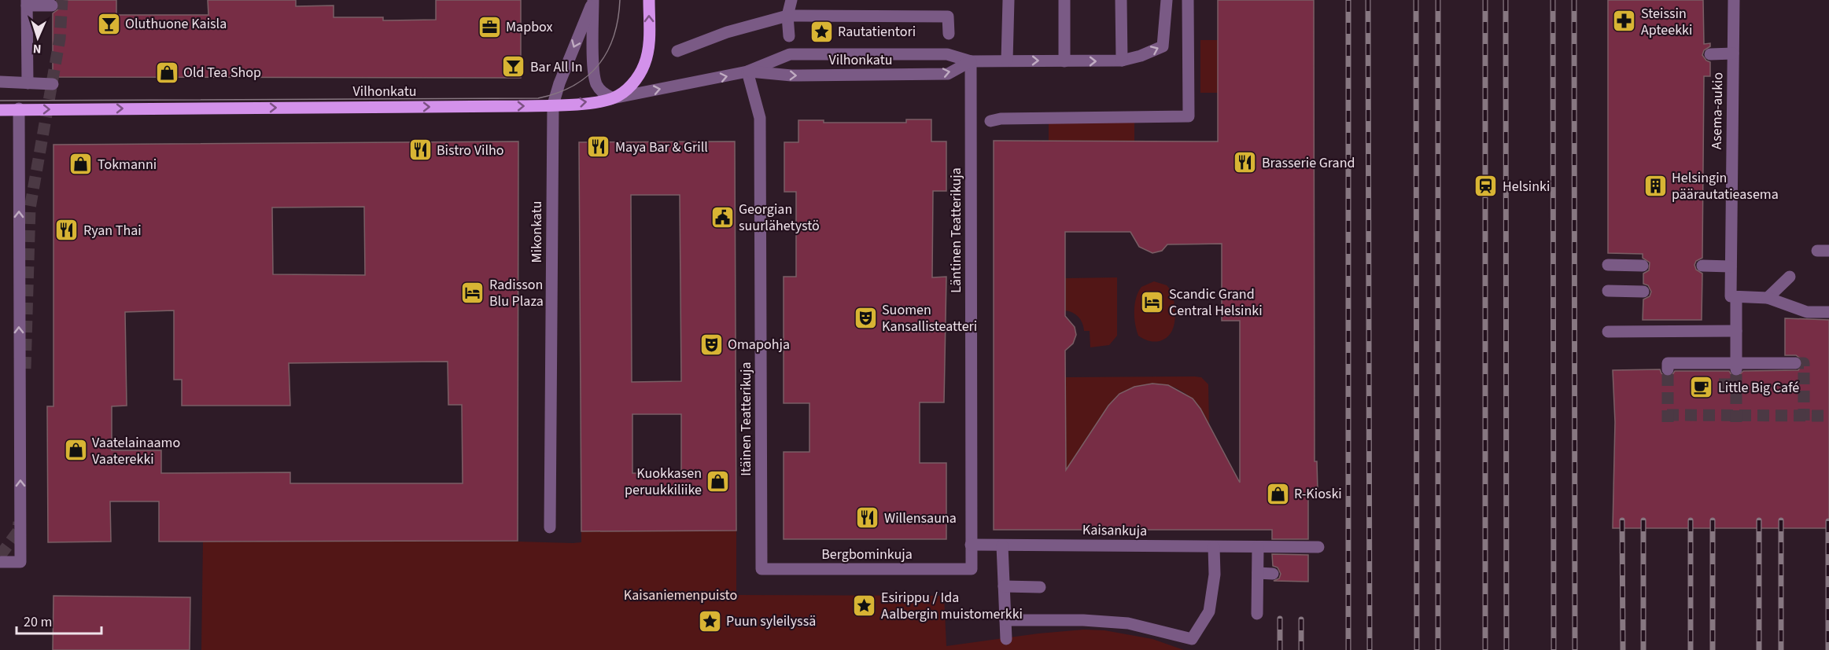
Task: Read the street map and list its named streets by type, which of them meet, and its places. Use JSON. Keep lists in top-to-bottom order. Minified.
{"streets":{"main road":["Vilhonkatu"],"street":["Asema-aukio","Läntinen Teatterikuja","Mikonkatu","Itäinen Teatterikuja","Kaisankuja","Bergbominkuja"]},"crossings":[["Vilhonkatu","Läntinen Teatterikuja"],["Vilhonkatu","Mikonkatu"],["Vilhonkatu","Itäinen Teatterikuja"],["Läntinen Teatterikuja","Kaisankuja"],["Läntinen Teatterikuja","Bergbominkuja"],["Itäinen Teatterikuja","Bergbominkuja"]],"parks":["Kaisaniemenpuisto"],"places":{"pharmacy":["Steissin Apteekki"],"bar":["Oluthuone Kaisla","Bar All In"],"office":["Mapbox"],"place":["Rautatientori","Esirippu / Ida Aalbergin muistomerkki","Puun syleilyssä"],"shop":["Old Tea Shop","Tokmanni","Vaatelainaamo Vaaterekki","Kuokkasen peruukkiliike","R-Kioski"],"restaurant":["Maya Bar & Grill","Bistro Vilho","Brasserie Grand","Ryan Thai","Willensauna"],"building":["Helsingin päärautatieasema"],"station":["Helsinki"],"public building":["Georgian suurlähetystö"],"hotel":["Radisson Blu Plaza","Scandic Grand Central Helsinki"],"theatre":["Suomen Kansallisteatteri","Omapohja"],"cafe":["Little Big Café"]},"scale_bar":"20 m","north":"bottom"}
